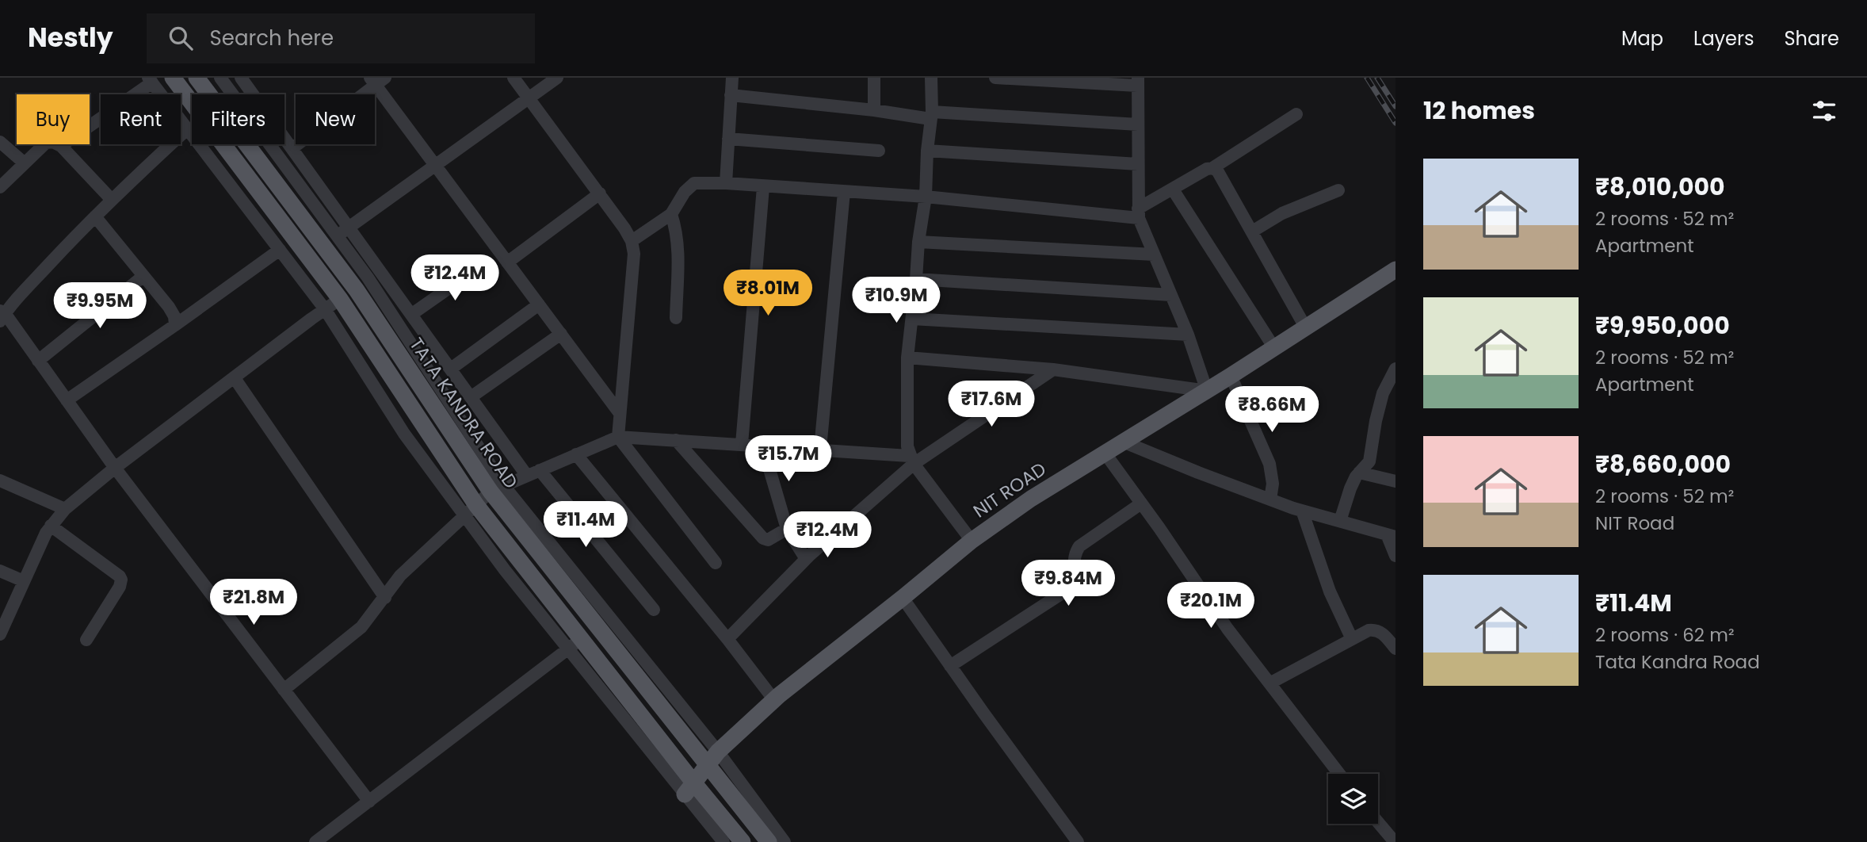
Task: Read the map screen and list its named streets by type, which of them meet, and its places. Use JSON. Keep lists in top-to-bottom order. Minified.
{"streets":{"main road":["TATA KANDRA ROAD","NIT ROAD"]},"crossings":[["TATA KANDRA ROAD","NIT ROAD"]],"page":{"header":"Nestly","search":"Search here","nav":["Map","Layers","Share"],"heading":"12 homes","chip":["Buy","Rent","Filters","New"],"list":[{"name":"₹8,010,000","note":"2 rooms · 52 m² · Apartment"},{"name":"₹9,950,000","note":"2 rooms · 52 m² · Apartment"},{"name":"₹8,660,000","note":"2 rooms · 52 m² · NIT Road"},{"name":"₹11.4M","note":"2 rooms · 62 m² · Tata Kandra Road"}],"price":["₹12.4M","₹8.01M","₹10.9M","₹9.95M","₹17.6M","₹8.66M","₹15.7M","₹11.4M","₹12.4M","₹9.84M","₹21.8M","₹20.1M"]}}
